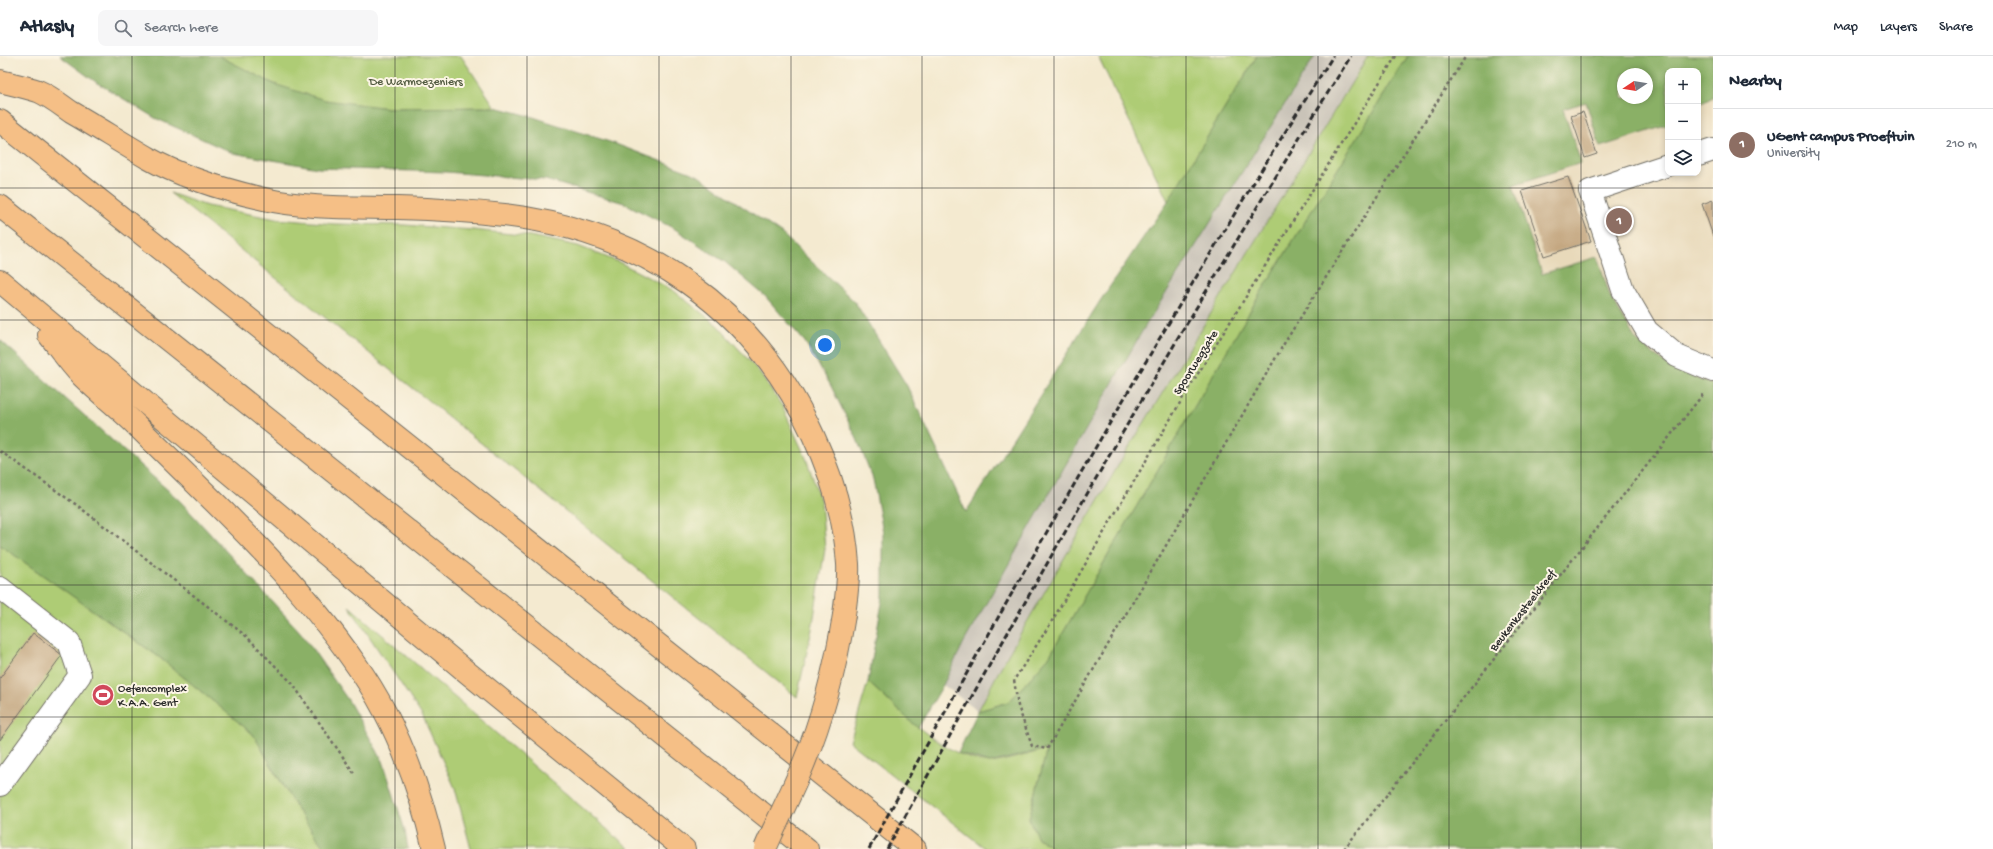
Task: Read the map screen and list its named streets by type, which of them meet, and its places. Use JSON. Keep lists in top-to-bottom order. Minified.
{"streets":{"path":["Spoorwegzate","Beukenkasteeldreef"]},"parks":["De Warmoezeniers"],"places":{"sports":["Oefencomplex K.A.A. Gent"]},"north":"left","page":{"header":"Atlasly","search":"Search here","nav":["Map","Layers","Share"],"heading":"Nearby","map_buttons":["+","−"],"list":[{"mark":"1","name":"UGent campus Proeftuin","note":"University","value":"210 m"}],"pins":"1"}}
